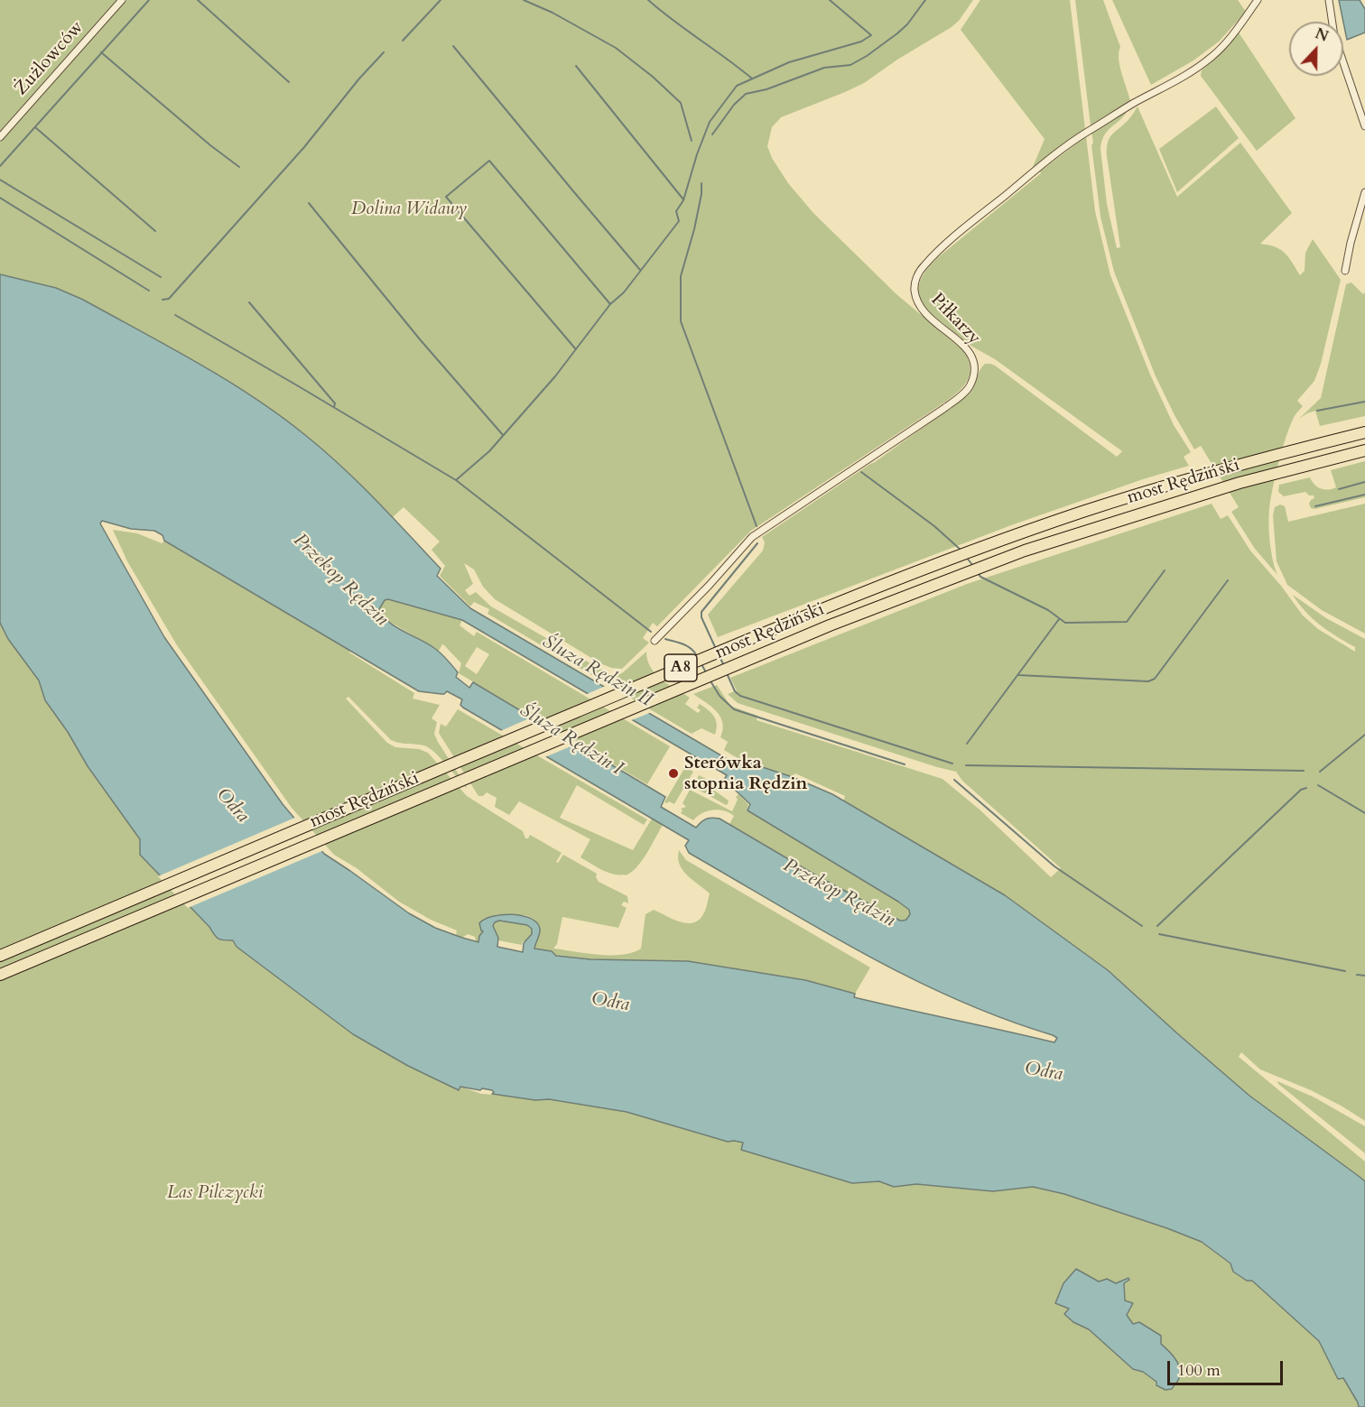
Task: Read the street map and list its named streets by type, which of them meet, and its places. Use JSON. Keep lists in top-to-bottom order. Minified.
{"streets":{"highway":["most Rędziński","A8"],"street":["Żużlowców","Piłkarzy"]},"water":["Przekop Rędzin","Śluza Rędzin II","Śluza Rędzin I","Odra"],"parks":["Dolina Widawy","Las Pilczycki"],"places":["Sterówka stopnia Rędzin"],"scale_bar":"100 m","north":"top"}
